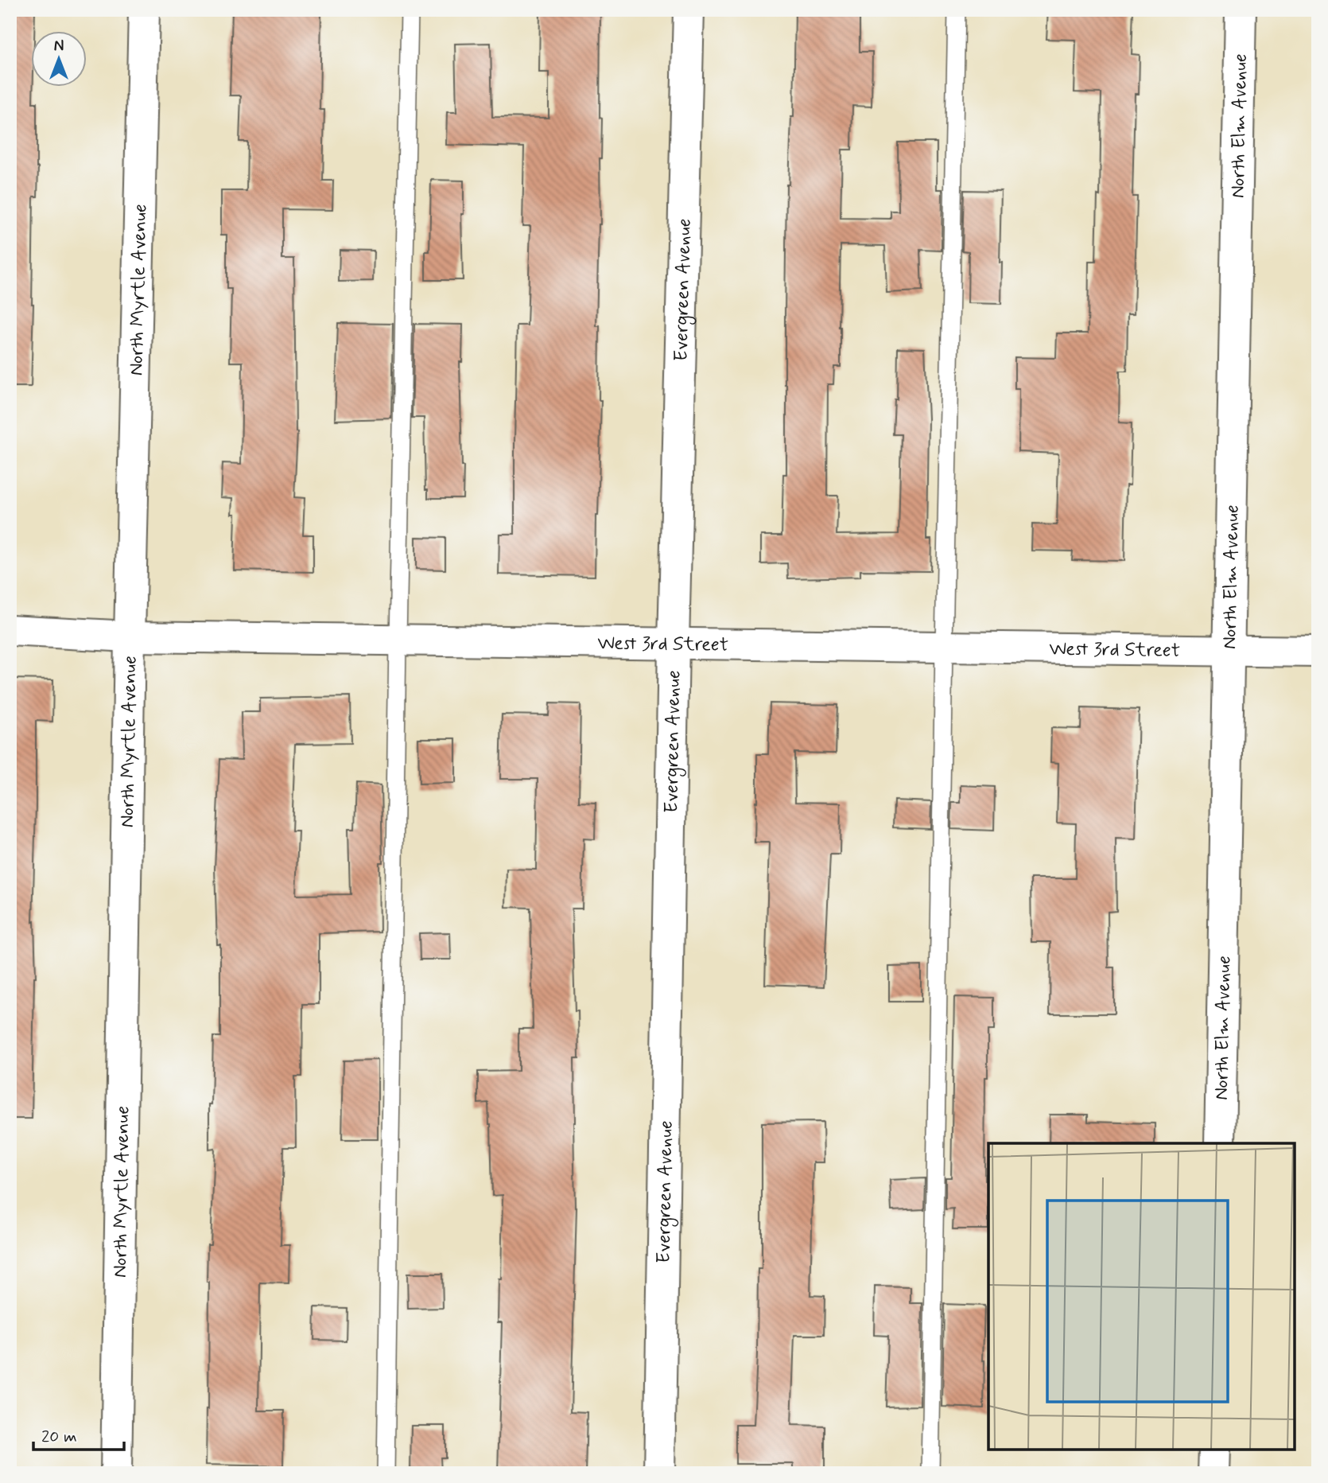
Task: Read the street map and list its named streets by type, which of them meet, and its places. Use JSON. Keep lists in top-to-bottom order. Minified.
{"streets":{"street":["North Elm Avenue","North Myrtle Avenue","Evergreen Avenue","West 3rd Street"]},"crossings":[["North Elm Avenue","West 3rd Street"],["North Myrtle Avenue","West 3rd Street"],["Evergreen Avenue","West 3rd Street"]],"scale_bar":"20 m","north":"top"}
